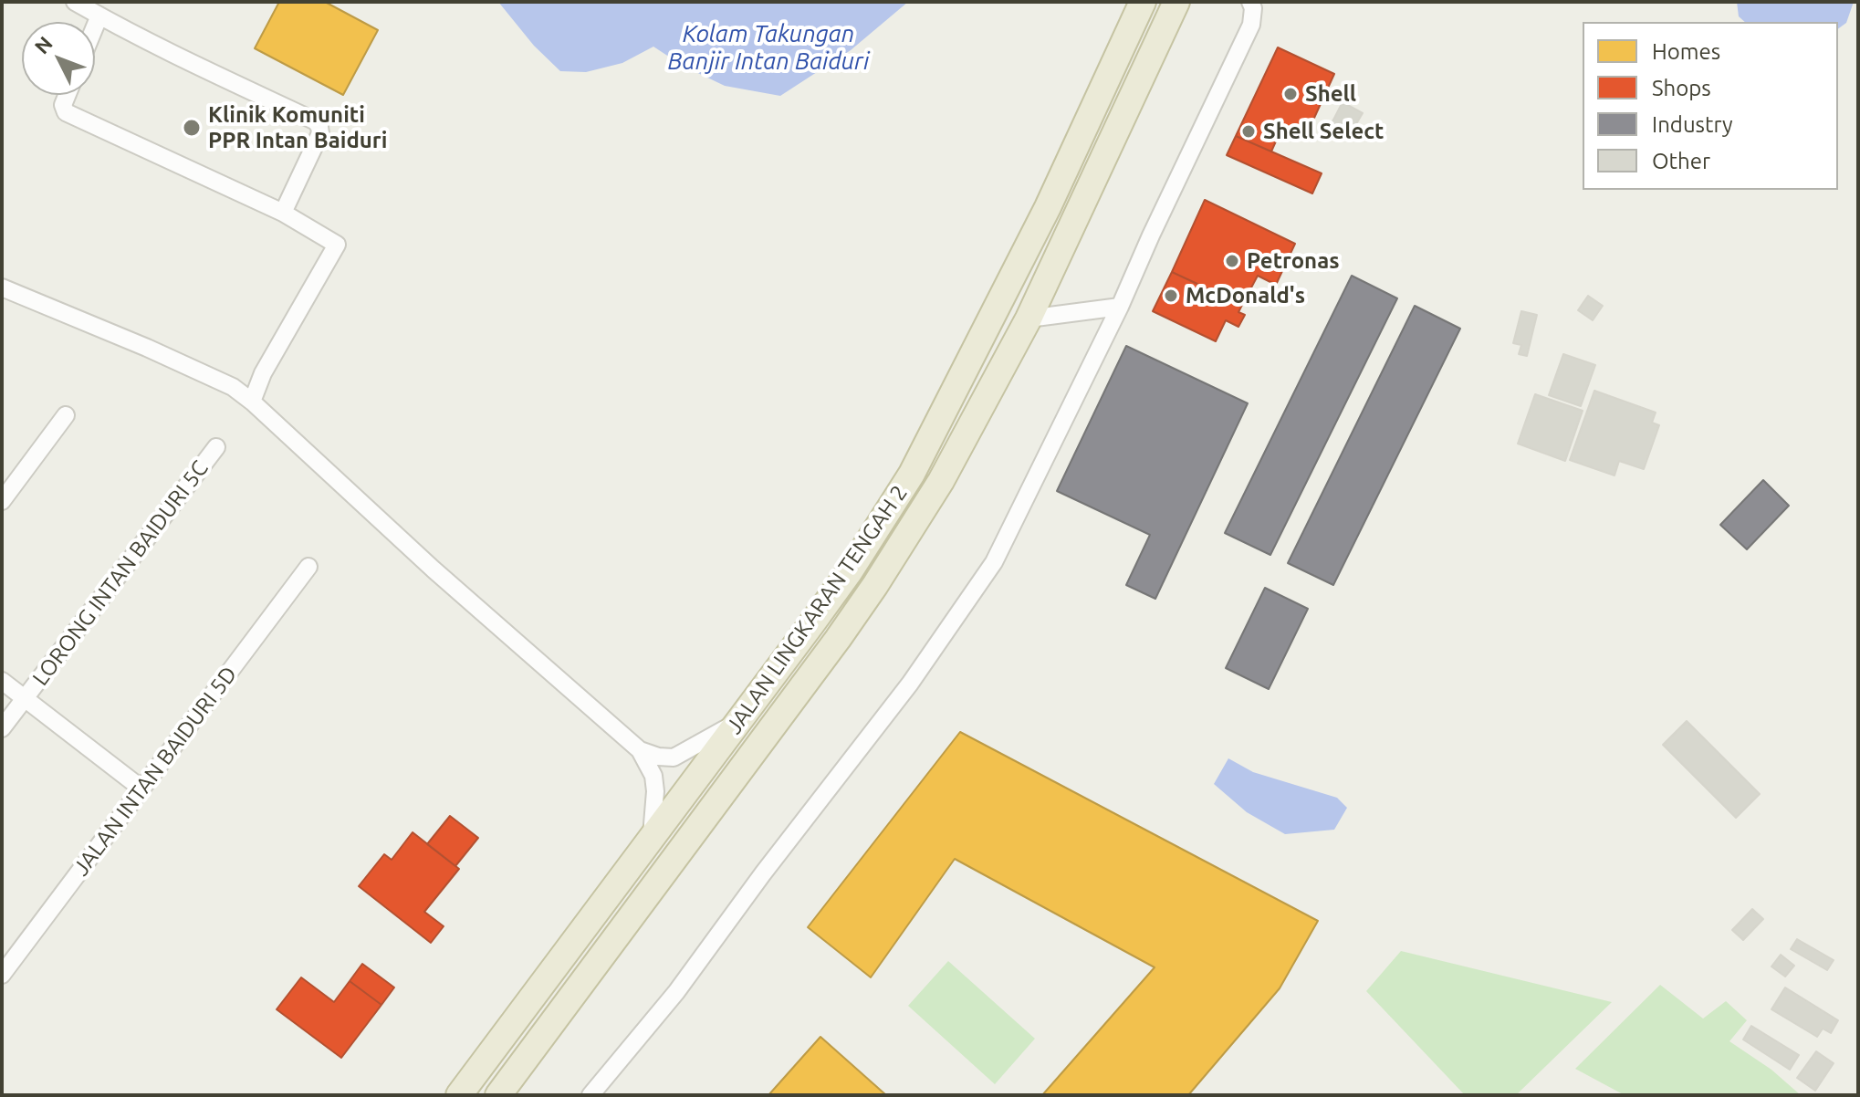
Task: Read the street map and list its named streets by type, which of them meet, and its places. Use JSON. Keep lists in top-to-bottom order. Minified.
{"streets":{"highway":["JALAN LINGKARAN TENGAH 2"],"street":["LORONG INTAN BAIDURI 5C","JALAN INTAN BAIDURI 5D"]},"water":["Kolam Takungan Banjir Intan Baiduri"],"places":["Shell","Klinik Komuniti PPR Intan Baiduri","Shell Select","Petronas","McDonald's"],"legend":["Homes","Shops","Industry","Other"],"north":"top left"}
